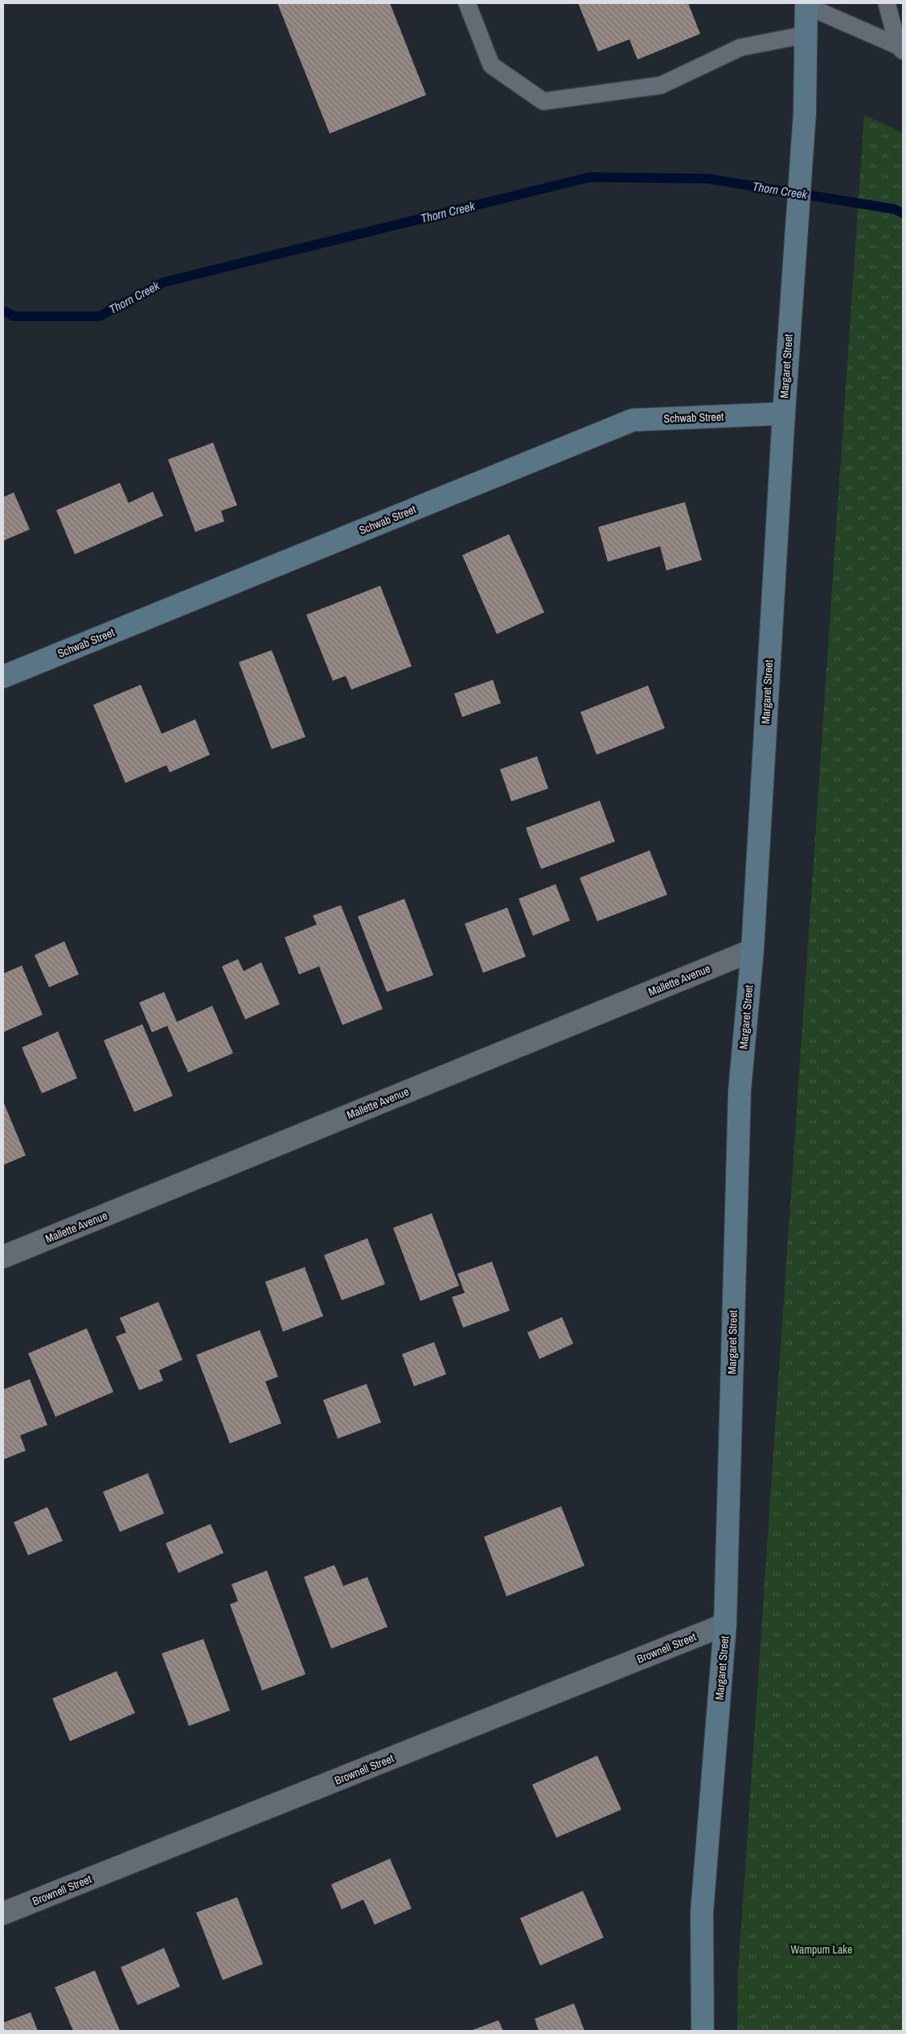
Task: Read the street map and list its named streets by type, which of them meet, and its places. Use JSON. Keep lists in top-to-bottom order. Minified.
{"streets":{"street":["Margaret Street","Schwab Street","Mallette Avenue","Brownell Street"]},"crossings":[["Margaret Street","Schwab Street"],["Margaret Street","Mallette Avenue"],["Margaret Street","Brownell Street"]],"water":["Thorn Creek"],"parks":["Wampum Lake"]}
